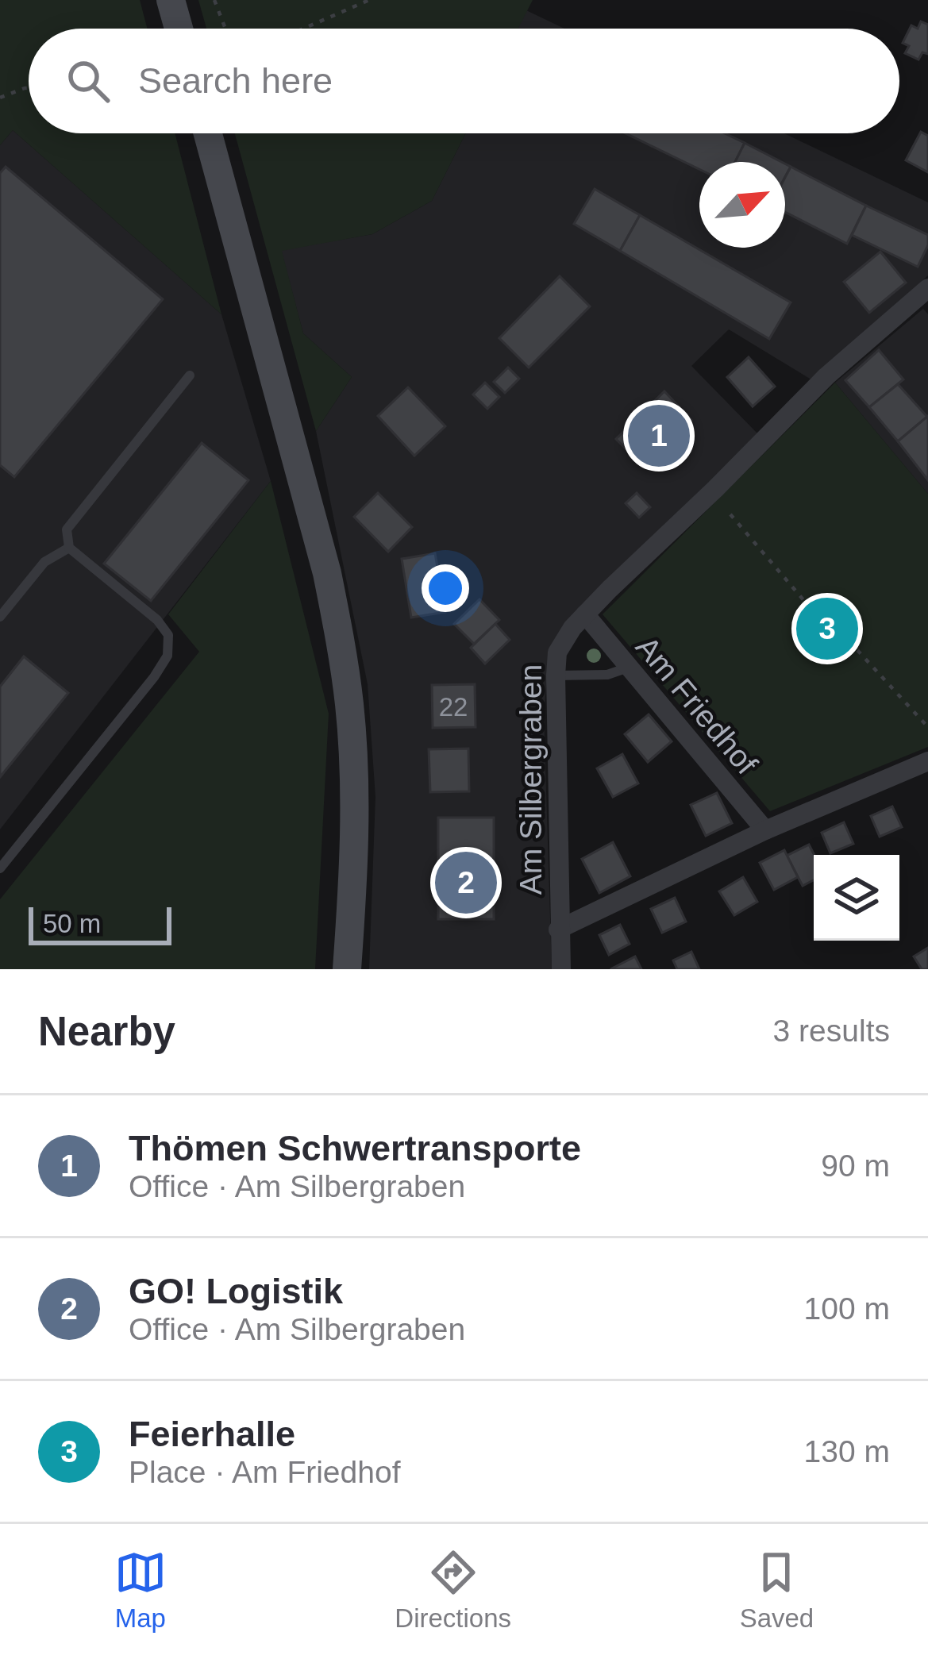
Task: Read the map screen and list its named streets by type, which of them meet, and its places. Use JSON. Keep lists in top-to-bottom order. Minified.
{"streets":{"street":["Am Friedhof","Am Silbergraben"]},"crossings":[["Am Friedhof","Am Silbergraben"]],"house_numbers":["22"],"scale_bar":"50 m","north":"top right","page":{"search":"Search here","pins":["1","3","2"],"scale":"50 m","heading":["Nearby","3 results"],"list":[{"mark":"1","name":"Thömen Schwertransporte","note":"Office · Am Silbergraben","value":"90 m"},{"mark":"2","name":"GO! Logistik","note":"Office · Am Silbergraben","value":"100 m"},{"mark":"3","name":"Feierhalle","note":"Place · Am Friedhof","value":"130 m"}],"nav":["Map","Directions","Saved"]}}
